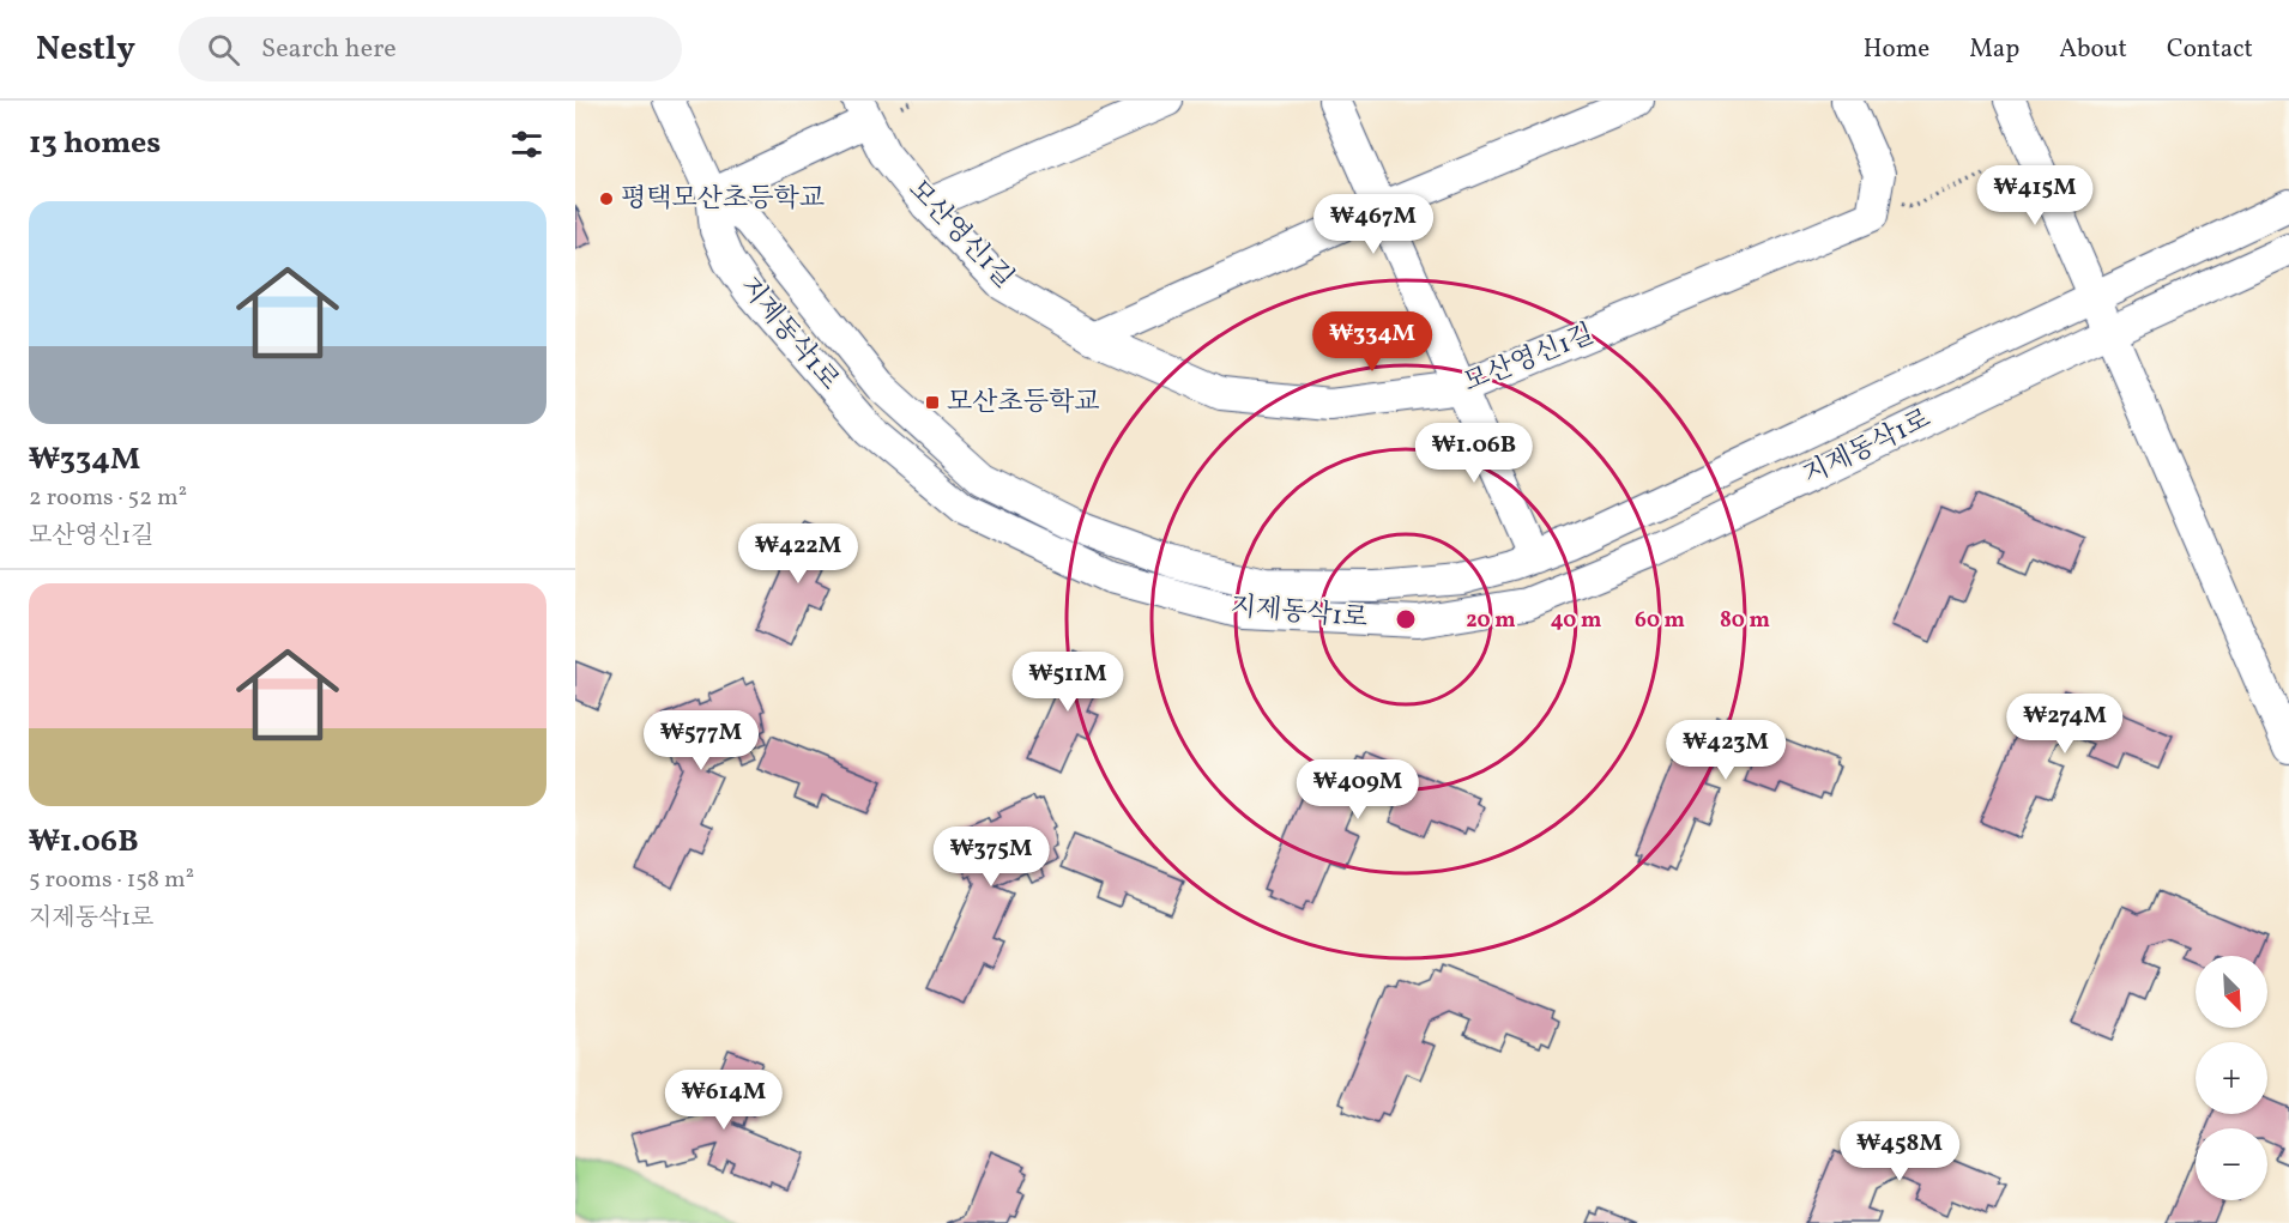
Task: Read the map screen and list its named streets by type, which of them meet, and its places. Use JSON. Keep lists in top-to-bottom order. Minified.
{"streets":{"street":["모산영신1길","지제동삭1로"]},"places":{"other":["평택모산초등학교"],"transit":["모산초등학교"]},"north":"bottom right","page":{"header":"Nestly","search":"Search here","nav":["Home","Map","About","Contact"],"heading":"13 homes","price":["₩415M","₩467M","₩334M","₩1.06B","₩422M","₩511M","₩274M","₩577M","₩423M","₩409M","₩375M","₩614M","₩458M"],"list":[{"name":"₩334M","note":"2 rooms · 52 m² · 모산영신1길"},{"name":"₩1.06B","note":"5 rooms · 158 m² · 지제동삭1로"}],"map_buttons":["+","−"]},"rings":["20 m","40 m","60 m","80 m"]}
